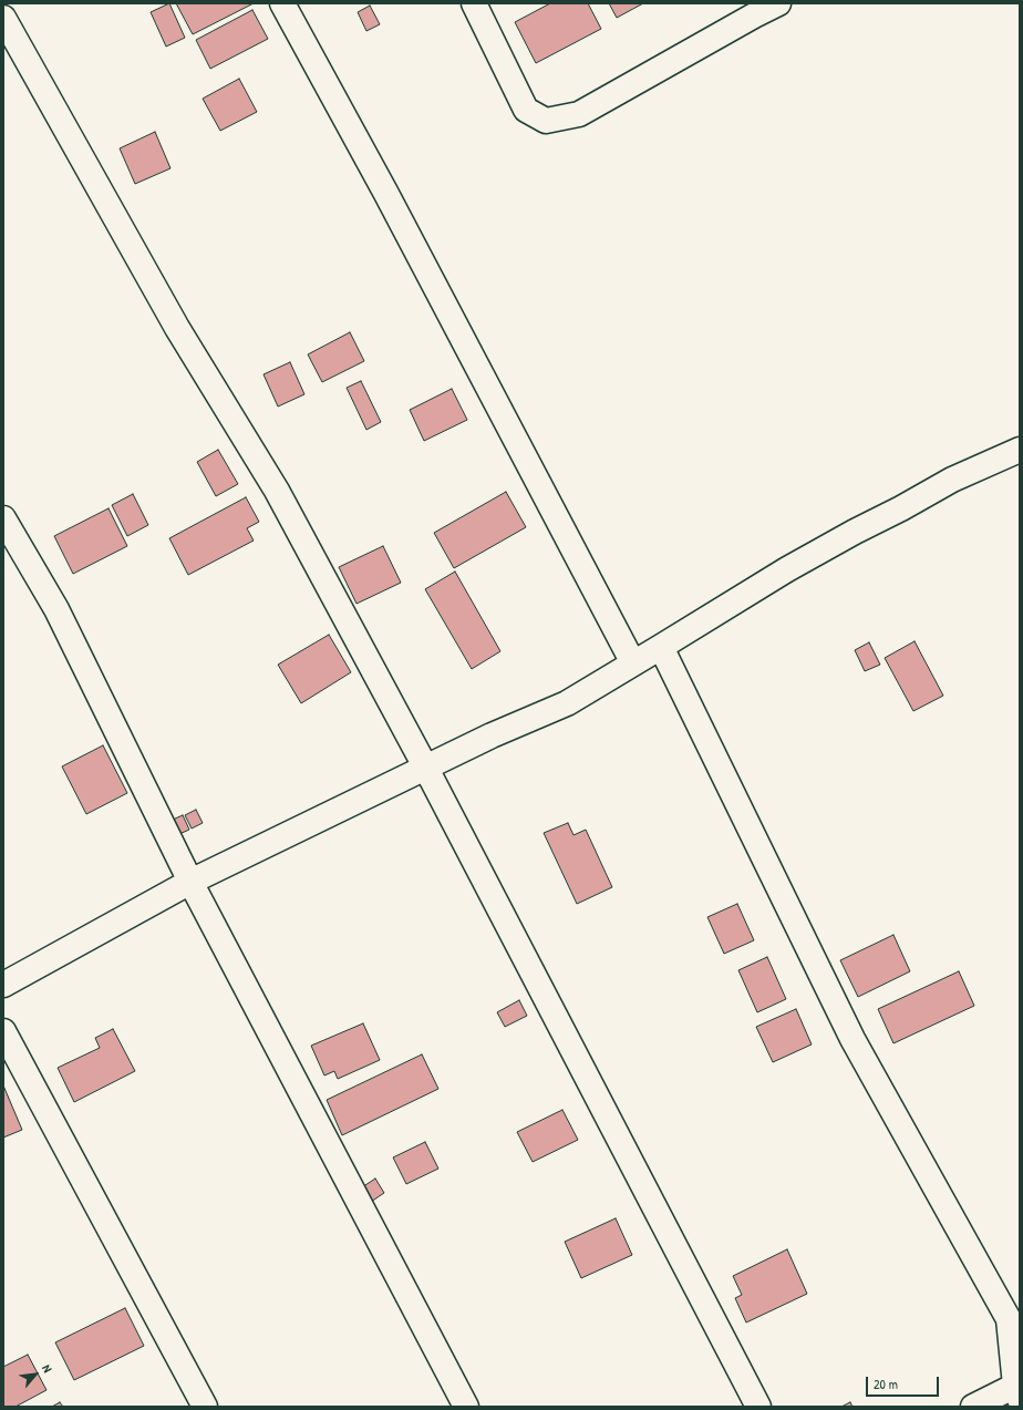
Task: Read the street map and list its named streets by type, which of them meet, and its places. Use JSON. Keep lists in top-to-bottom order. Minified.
{"scale_bar":"20 m","north":"top right"}
